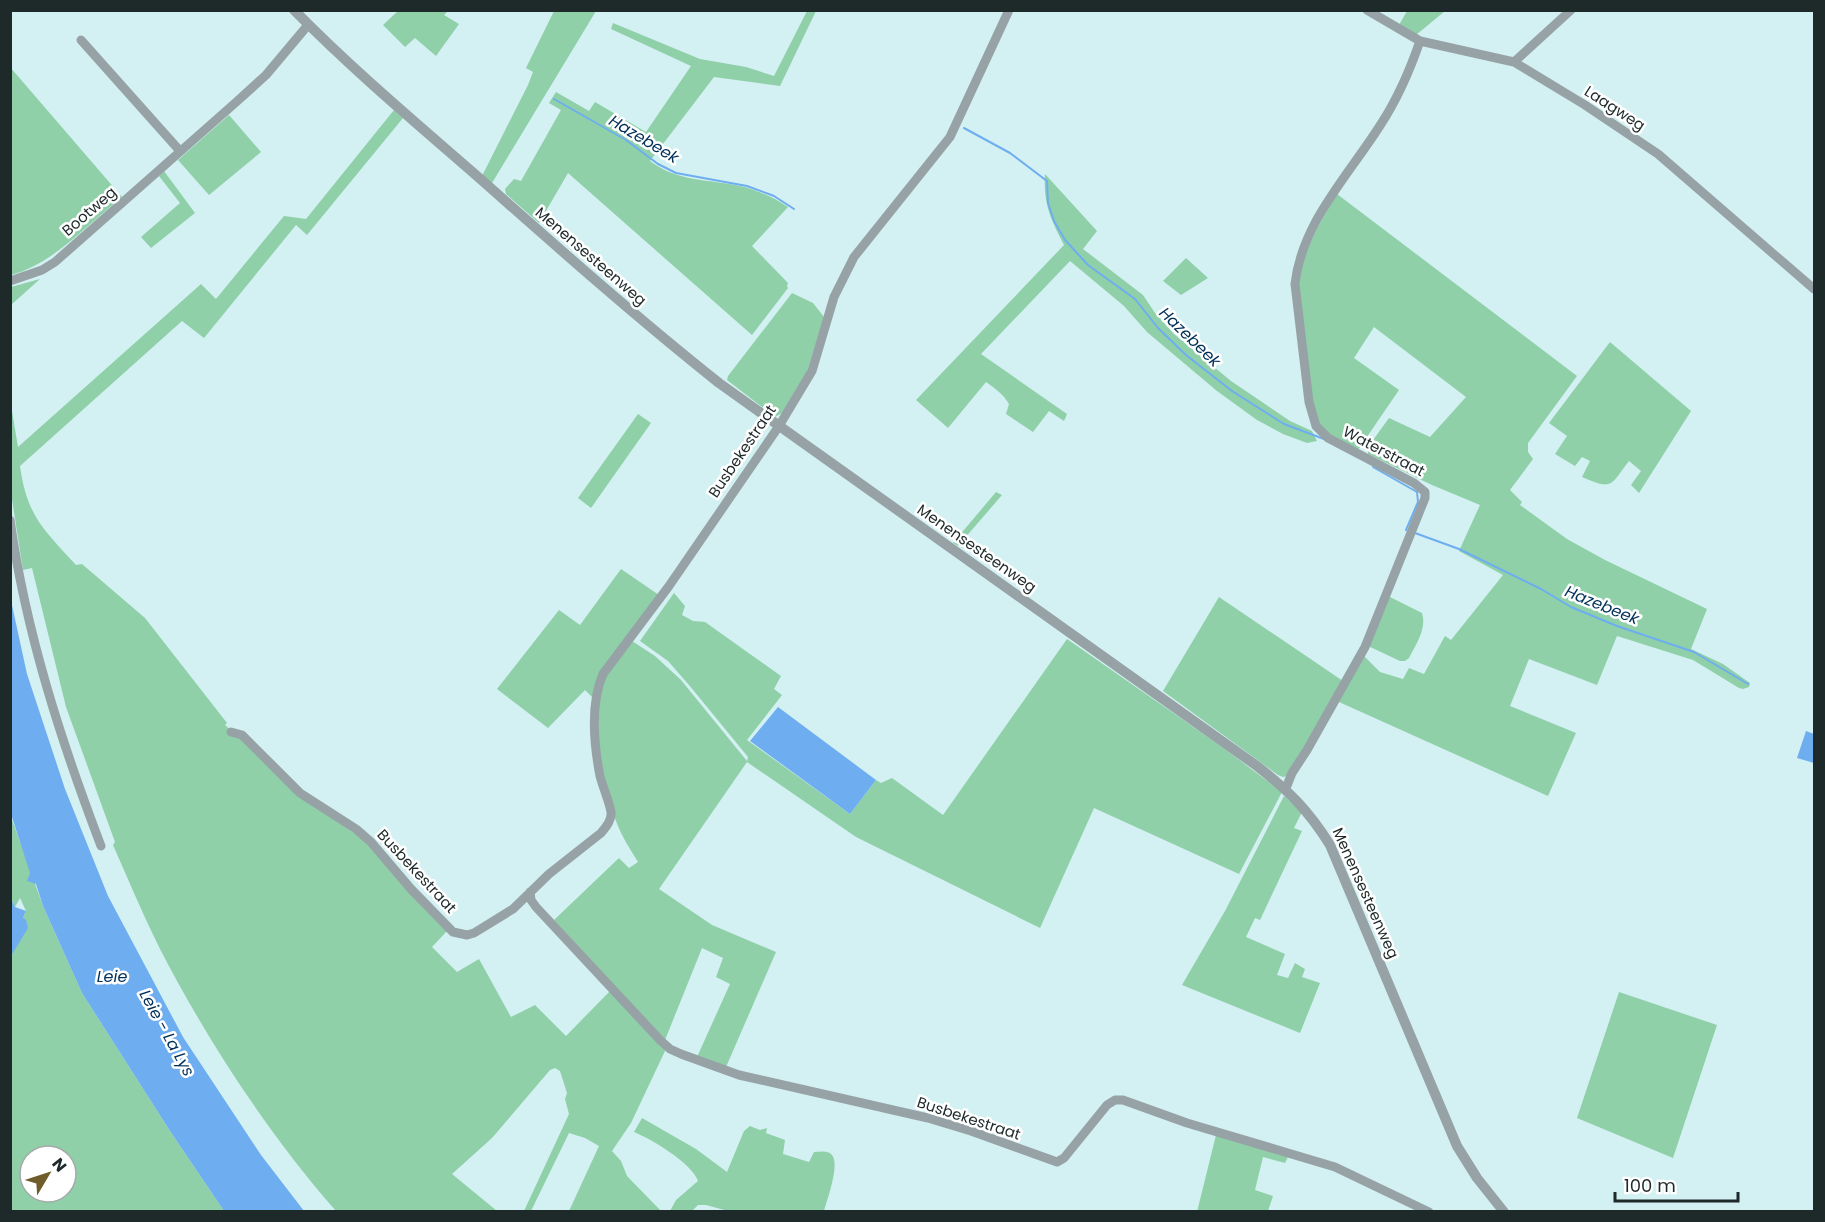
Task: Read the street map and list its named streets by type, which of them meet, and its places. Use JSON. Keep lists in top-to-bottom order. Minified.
{"streets":{"street":["Laagweg","Bootweg","Menensesteenweg","Busbekestraat","Waterstraat"]},"crossings":[["Laagweg","Waterstraat"],["Bootweg","Menensesteenweg"],["Menensesteenweg","Busbekestraat"],["Menensesteenweg","Waterstraat"]],"water":["Hazebeek","Leie","Leie - La Lys"],"scale_bar":"100 m","north":"top right"}
